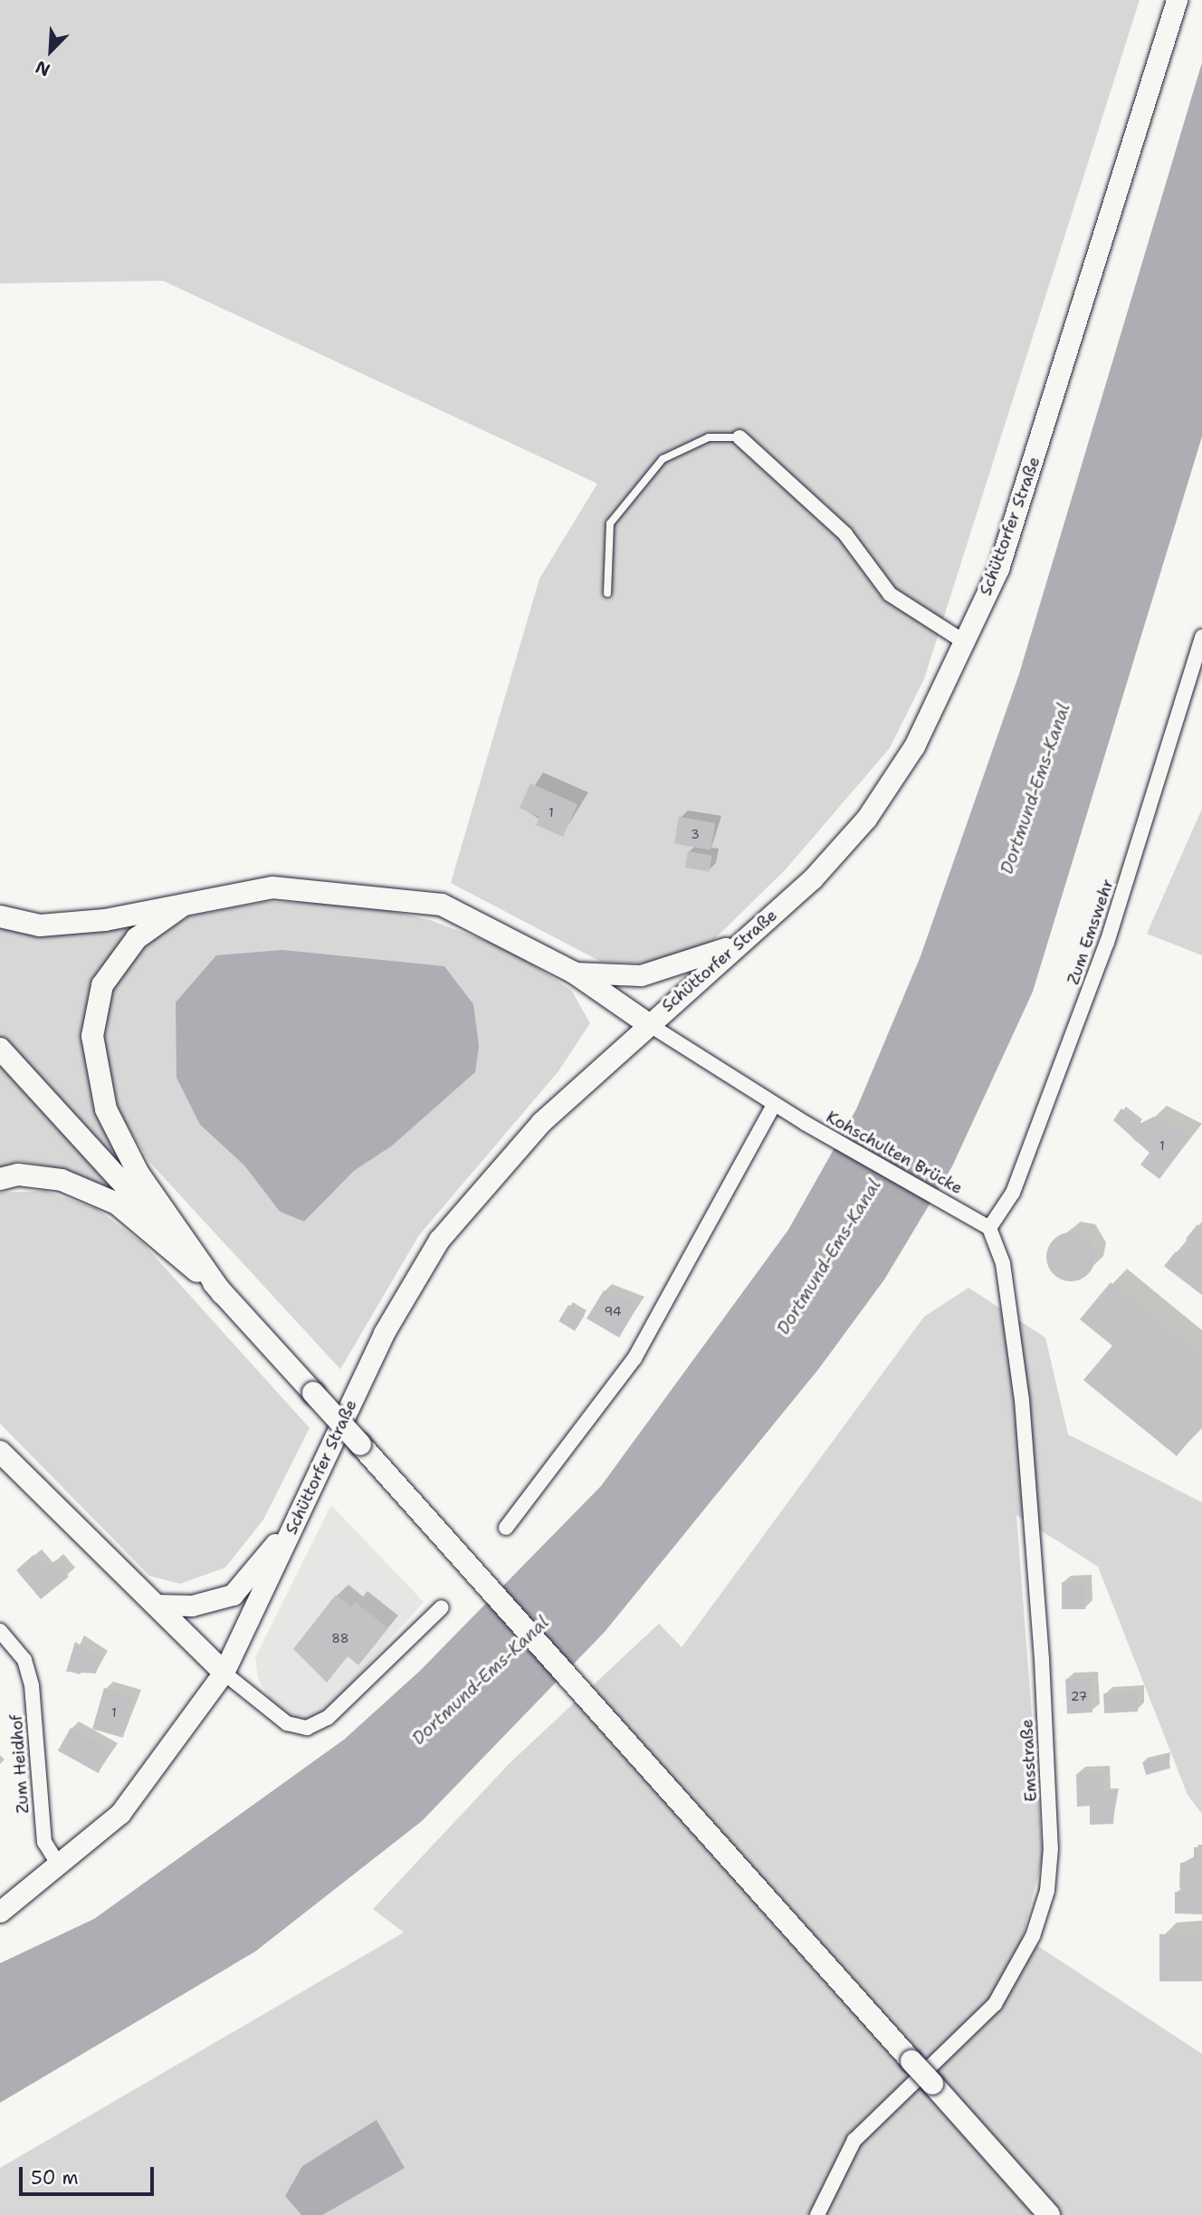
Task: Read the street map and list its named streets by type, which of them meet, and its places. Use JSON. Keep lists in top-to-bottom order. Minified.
{"streets":{"main road":["Schüttorfer Straße"],"street":["Zum Emswehr","Kohschulten Brücke","Emsstraße","Zum Heidhof"]},"crossings":[["Schüttorfer Straße","Kohschulten Brücke"],["Schüttorfer Straße","Zum Heidhof"],["Zum Emswehr","Kohschulten Brücke"],["Zum Emswehr","Emsstraße"],["Kohschulten Brücke","Emsstraße"]],"water":["Dortmund-Ems-Kanal"],"house_numbers":["1","3","1","94","88","27","1"],"scale_bar":"50 m","north":"bottom left"}
